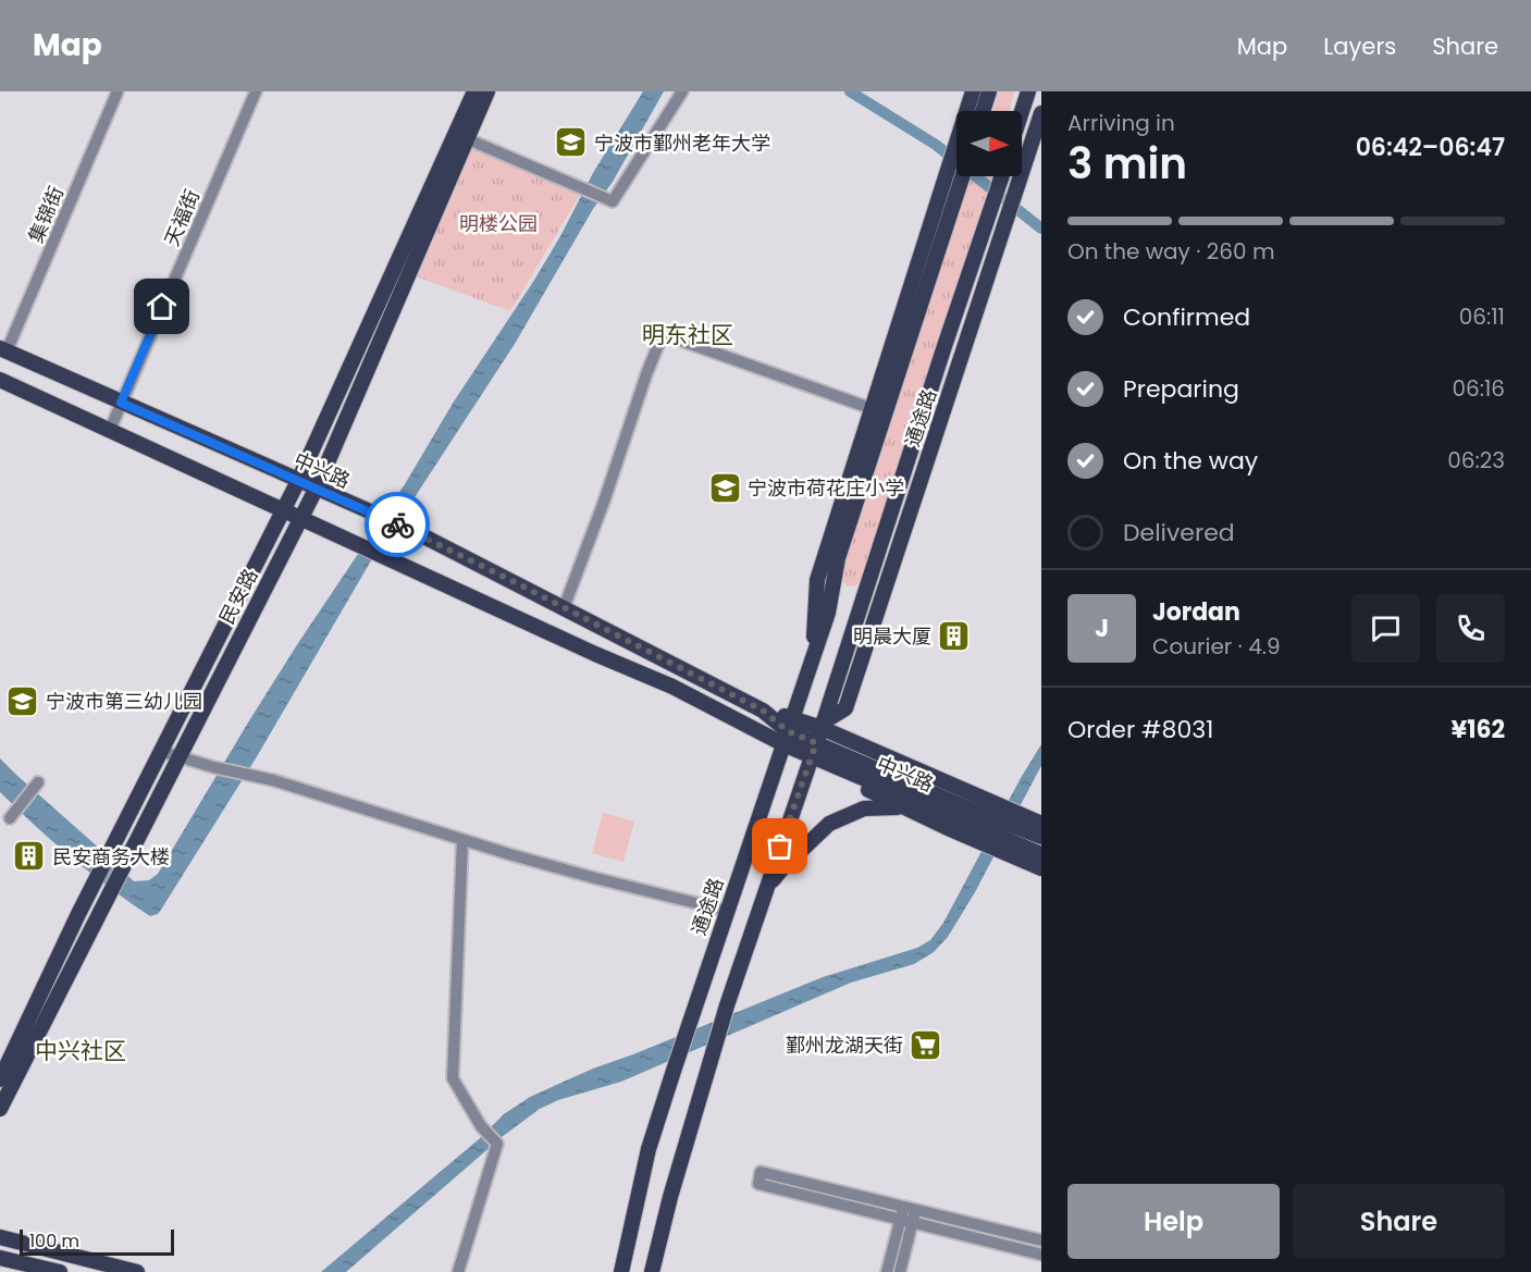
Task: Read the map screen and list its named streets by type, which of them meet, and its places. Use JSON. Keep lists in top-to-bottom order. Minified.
{"streets":{"main road":["通途路","中兴路","民安路"],"street":["集锦街","天福街"]},"crossings":[["集锦街","中兴路"],["天福街","中兴路"],["通途路","中兴路"],["中兴路","民安路"]],"districts":["明东社区","中兴社区"],"parks":["明楼公园"],"places":{"school or university":["宁波市鄞州老年大学","宁波市荷花庄小学","宁波市第三幼儿园"],"building":["明晨大厦","民安商务大楼"],"supermarket":["鄞州龙湖天街"]},"scale_bar":"100 m","north":"right","page":{"header":"Map","nav":["Map","Layers","Share"],"heading":["3 min","Arriving in","06:42–06:47"],"panel":["Jordan","Courier · 4.9","Order #8031","¥162"],"bar":"On the way · 260 m","list":[["Confirmed","06:11"],["Preparing","06:16"],["On the way","06:23"],"Delivered"],"round":"J","buttons":["Help","Share"],"scale":"100 m"}}
